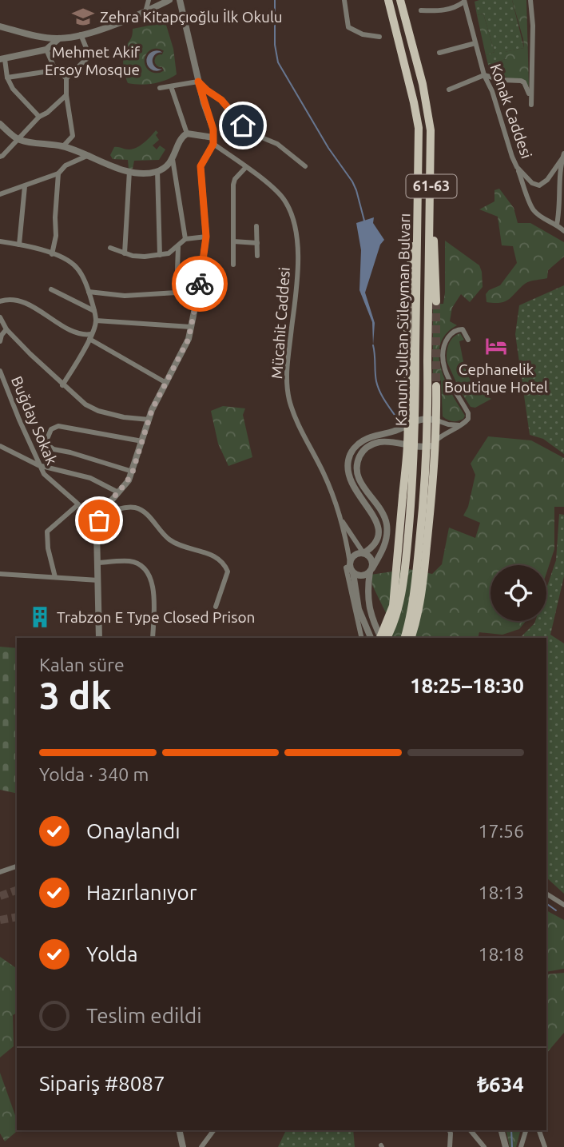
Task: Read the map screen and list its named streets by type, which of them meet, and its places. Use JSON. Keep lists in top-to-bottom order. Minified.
{"streets":{"main road":["61-63","Kanuni Sultan Süleyman Bulvarı"],"street":["Konak Caddesi","Mücahit Caddesi","Buğday Sokak"]},"crossings":[["61-63","Kanuni Sultan Süleyman Bulvarı"]],"places":{"school or university":["Zehra Kitapçıoğlu İlk Okulu"],"mosque":["Mehmet Akif Ersoy Mosque"],"hotel":["Cephanelik Boutique Hotel"],"building":["Trabzon E Type Closed Prison"]},"page":{"heading":["3 dk","Kalan süre","18:25–18:30"],"panel":["Sipariş #8087","₺634"],"bar":"Yolda · 340 m","list":[["Onaylandı","17:56"],["Hazırlanıyor","18:13"],["Yolda","18:18"],"Teslim edildi"]}}
